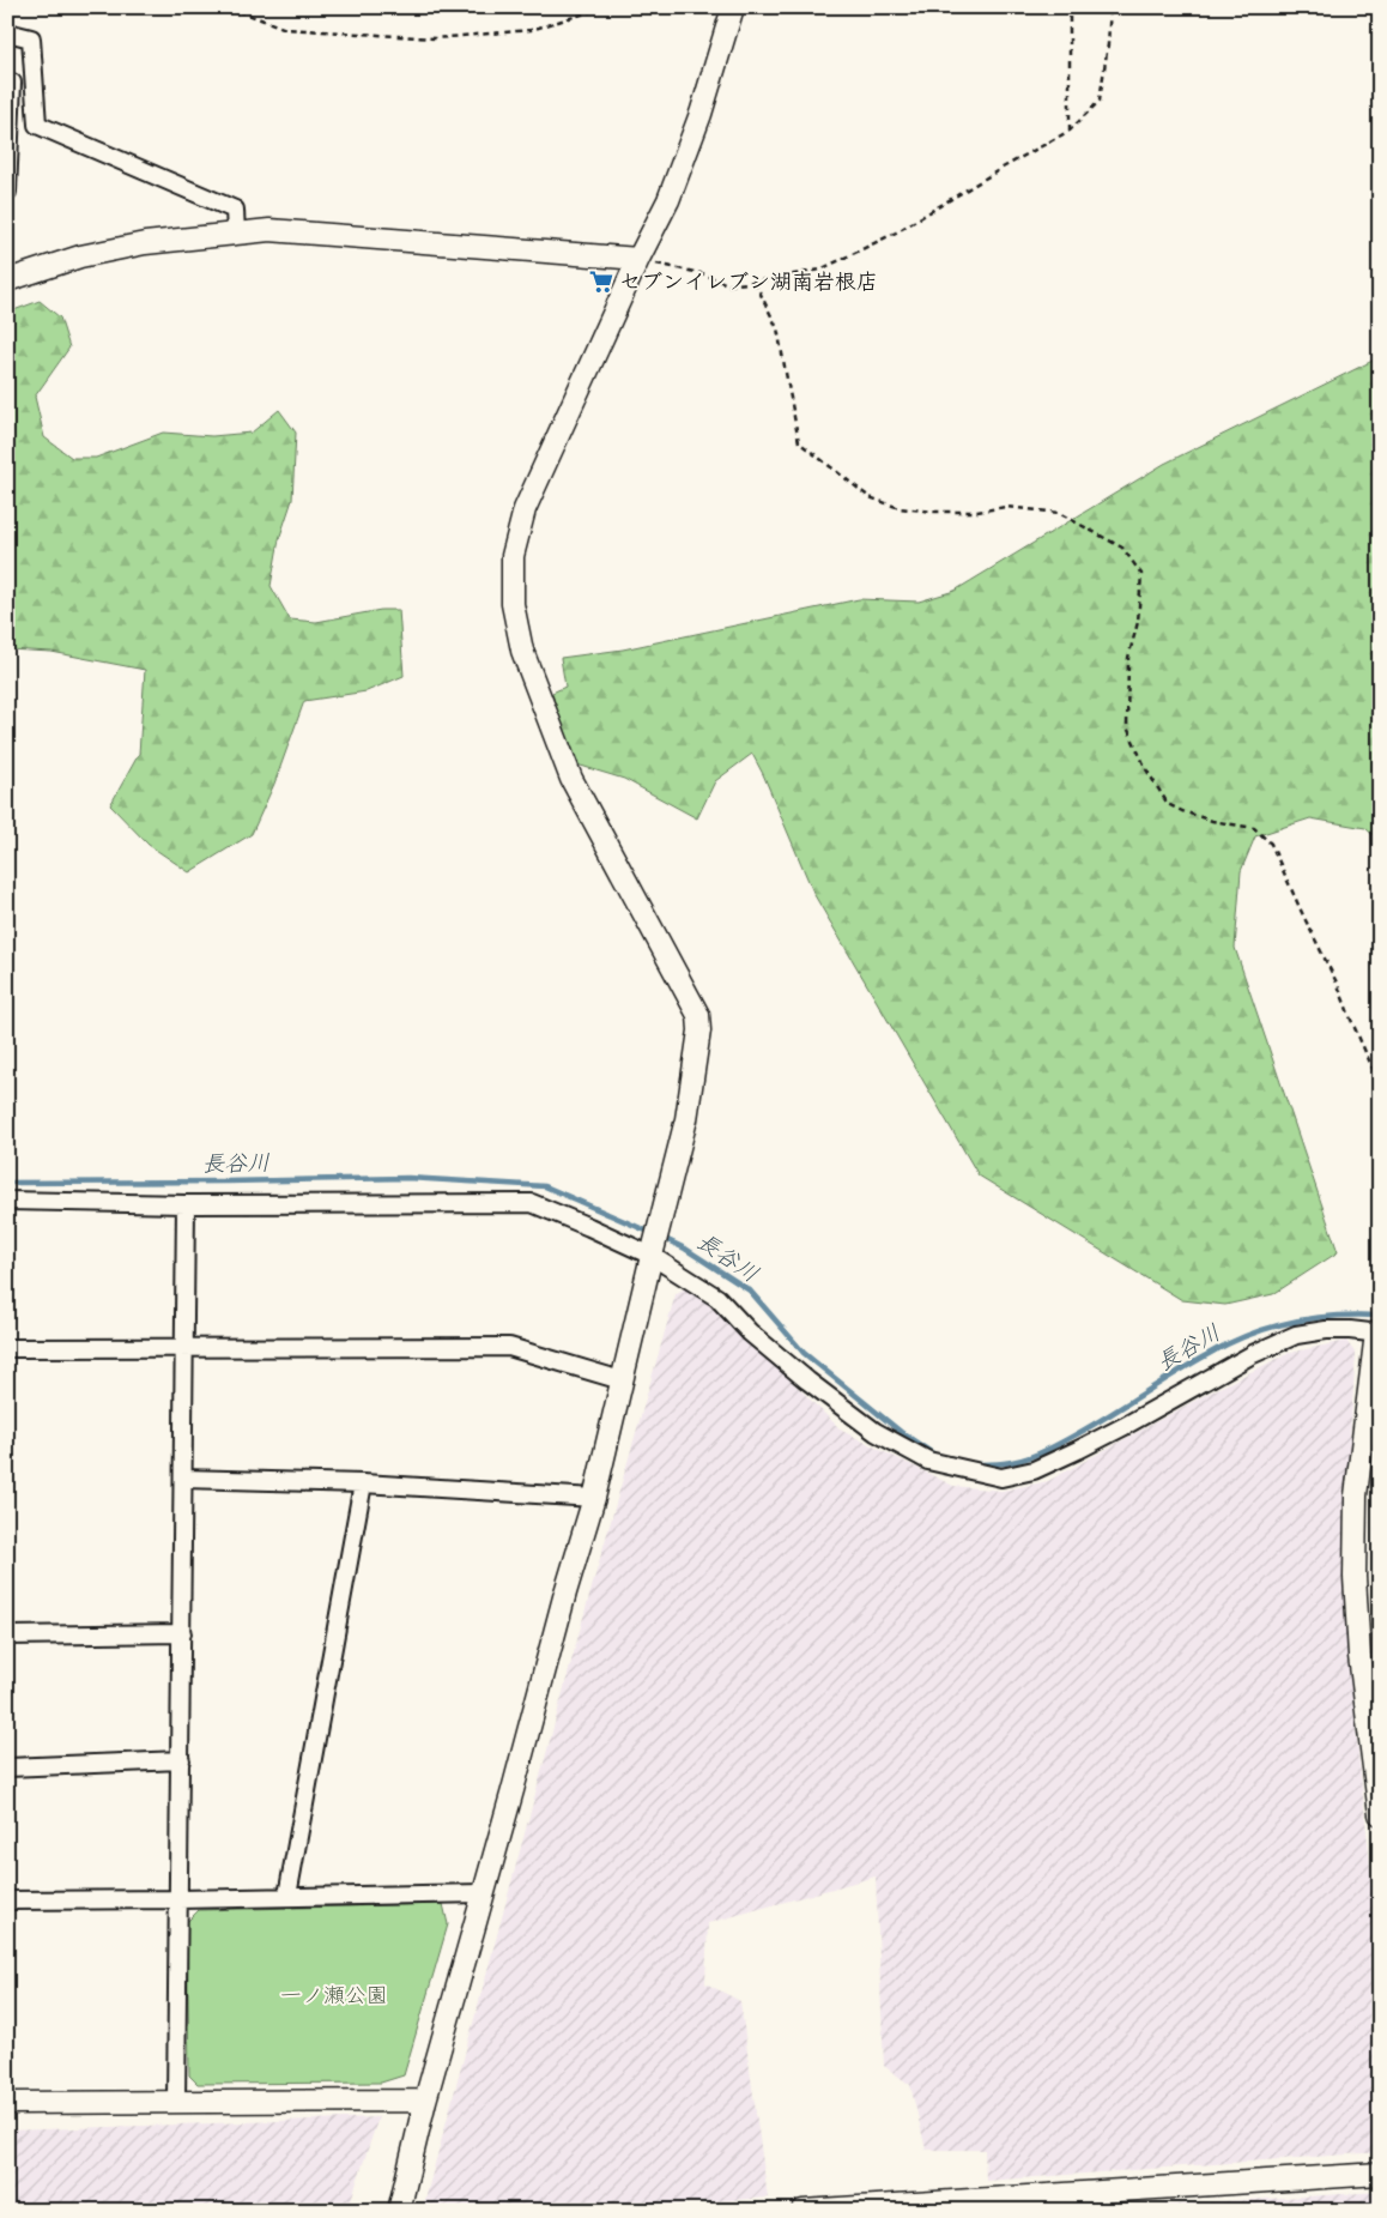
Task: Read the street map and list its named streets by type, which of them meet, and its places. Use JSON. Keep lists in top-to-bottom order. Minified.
{"water":["長谷川"],"parks":["一ノ瀬公園"],"places":{"supermarket":["セブンイレブン湖南岩根店"]}}
